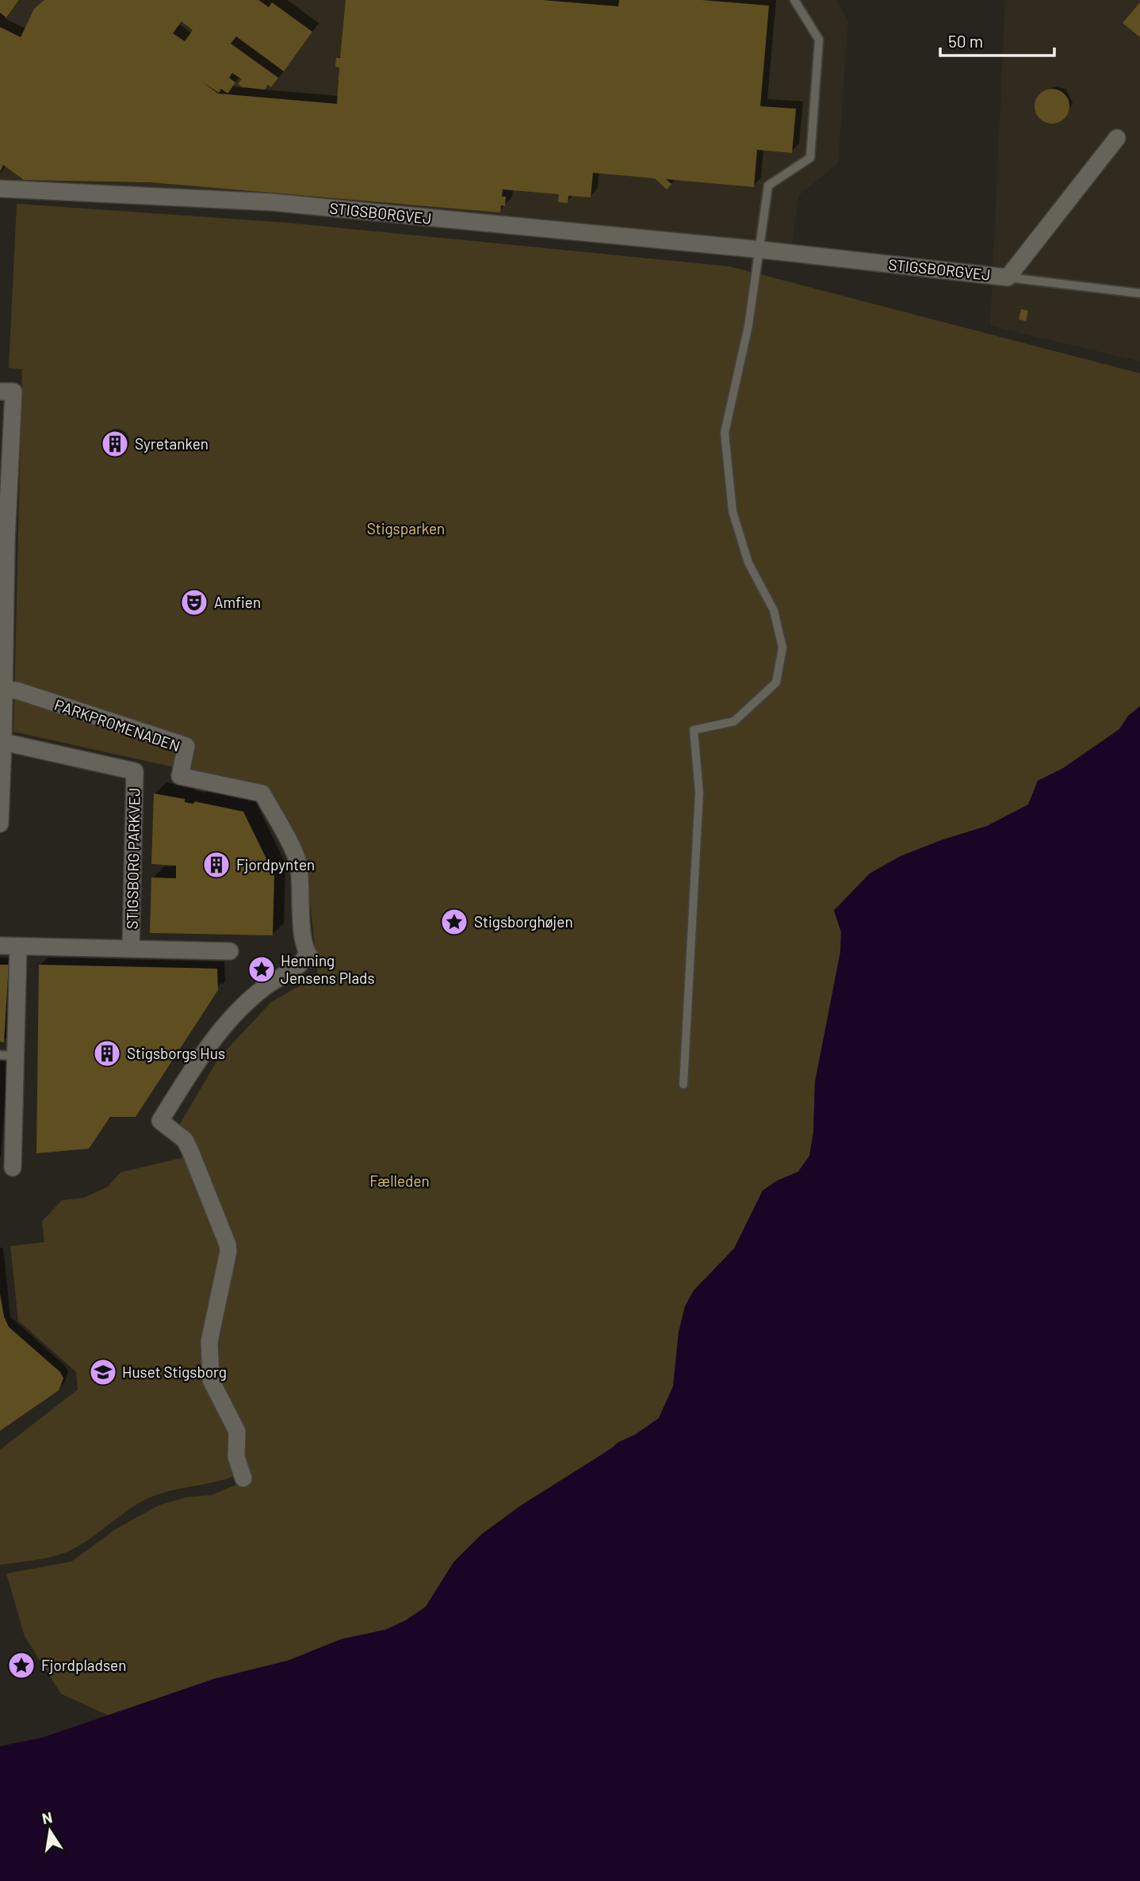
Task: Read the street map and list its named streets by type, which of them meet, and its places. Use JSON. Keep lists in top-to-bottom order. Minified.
{"streets":{"street":["STIGSBORGVEJ","PARKPROMENADEN","STIGSBORG PARKVEJ"]},"parks":["Stigsparken","Fælleden"],"places":{"building":["Syretanken","Fjordpynten","Stigsborgs Hus"],"theatre":["Amfien"],"place":["Stigsborghøjen","Henning Jensens Plads","Fjordpladsen"],"school or university":["Huset Stigsborg"]},"scale_bar":"50 m","north":"top"}
